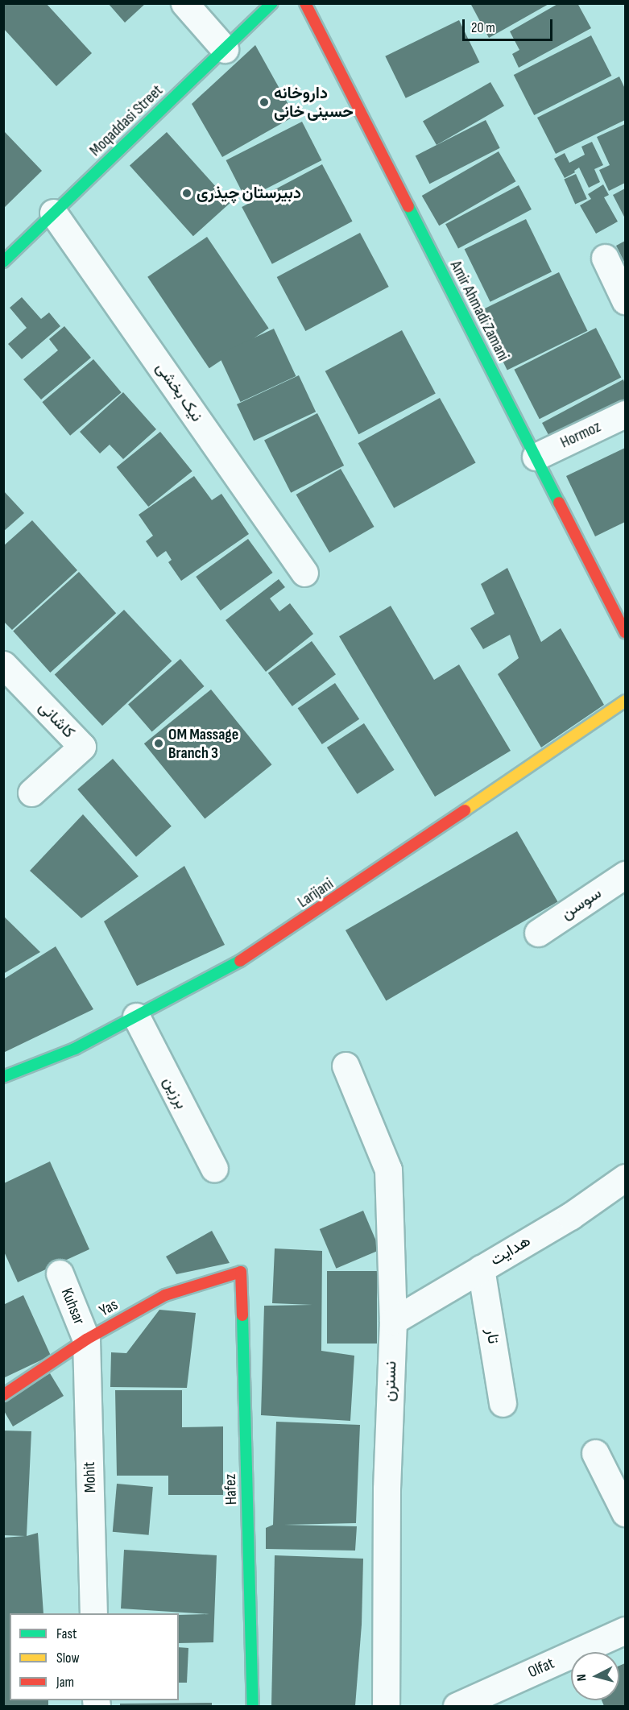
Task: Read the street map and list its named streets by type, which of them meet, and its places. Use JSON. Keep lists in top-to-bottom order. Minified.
{"streets":{"street":["Moqaddasi Street","Amir Ahmadi Zamani","نیک بخشی","Hormoz","کاشانی","Larijani","سوسن","برزین","هدایت","Kuhsar","Yas","تار","نسترن","Mohit","Hafez","Olfat"]},"crossings":[["Moqaddasi Street","نیک بخشی"],["Amir Ahmadi Zamani","Hormoz"],["Larijani","برزین"],["هدایت","تار"],["هدایت","نسترن"],["Kuhsar","Yas"],["Kuhsar","Mohit"],["Yas","Mohit"],["Yas","Hafez"]],"places":["داروخانه‌ حسینی خانی","دبیرستان چیذری","OM Massage Branch 3"],"legend":["Fast","Slow","Jam"],"scale_bar":"20 m","north":"left"}
